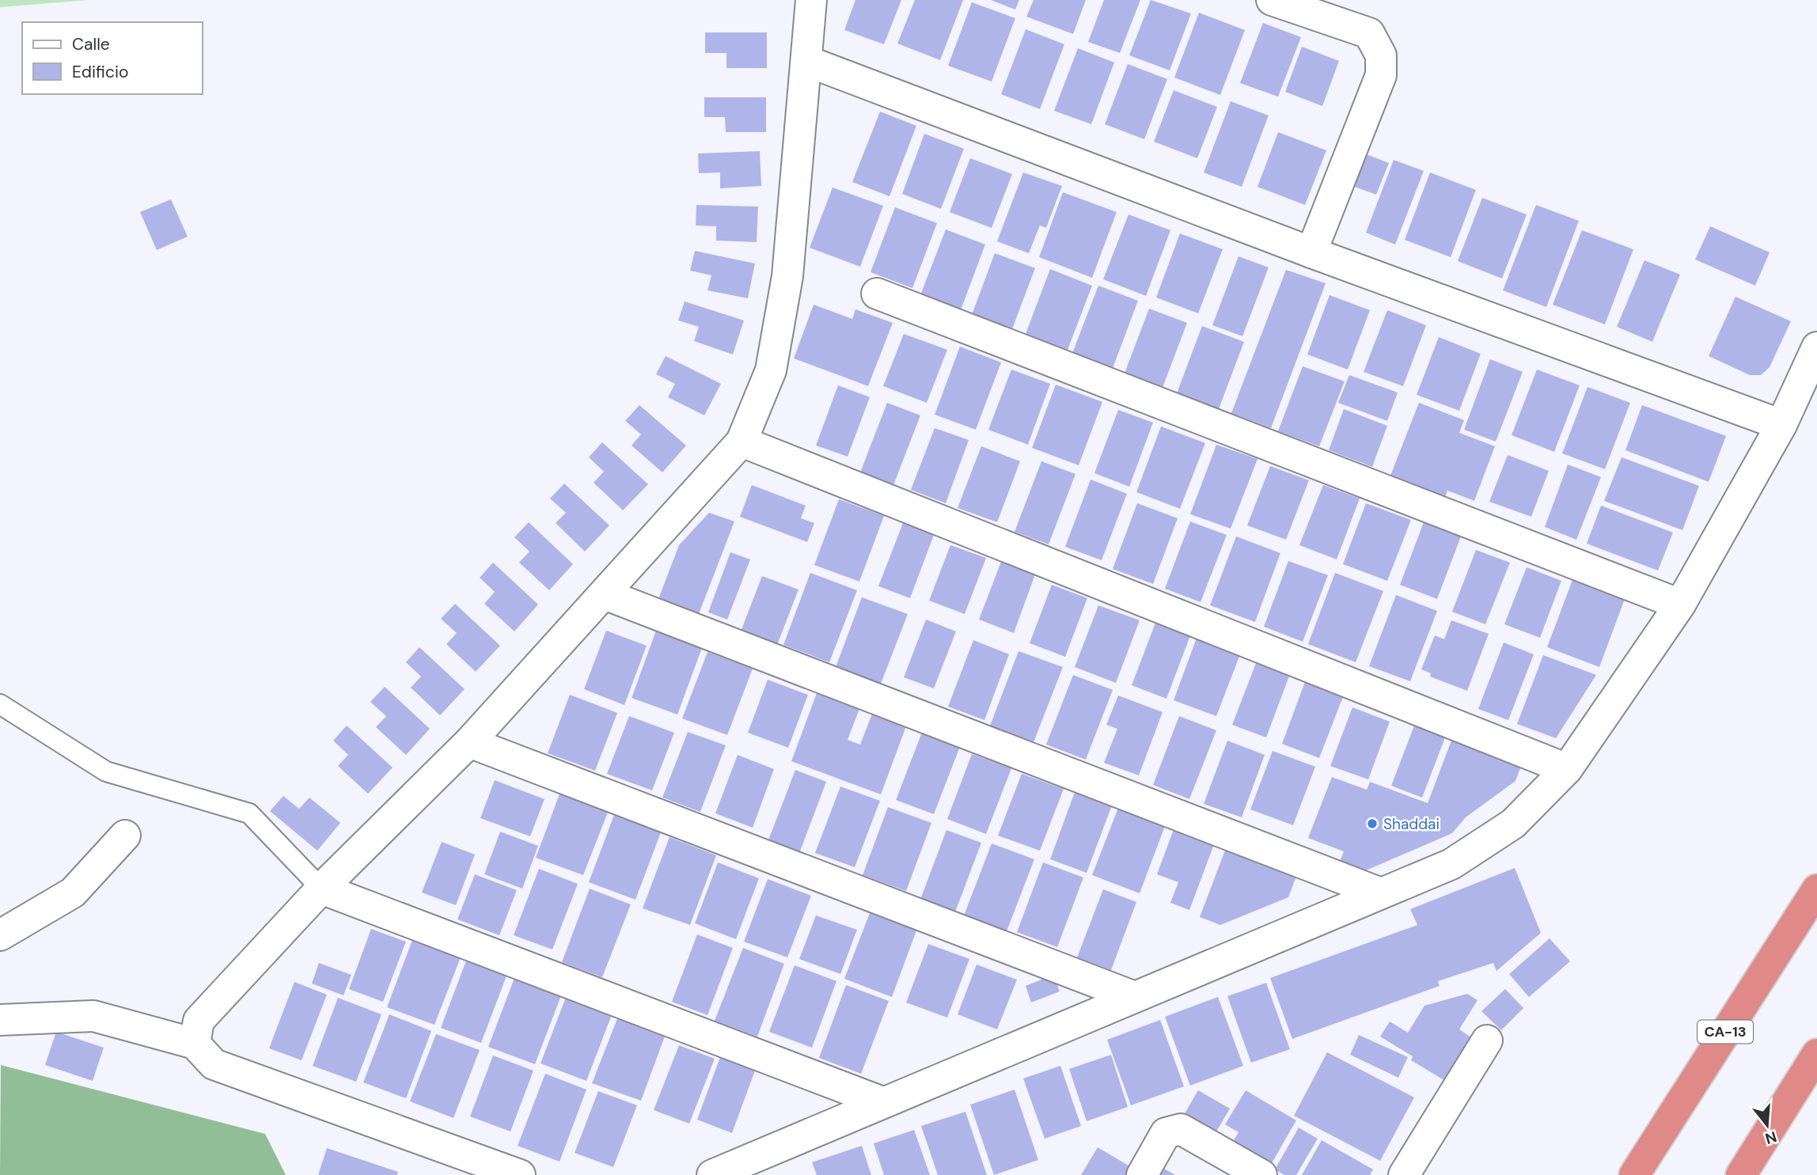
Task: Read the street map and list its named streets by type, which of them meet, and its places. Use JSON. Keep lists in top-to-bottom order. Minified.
{"streets":{"highway":["CA-13"]},"places":["Shaddai"],"legend":["Calle","Edificio"],"north":"bottom"}
